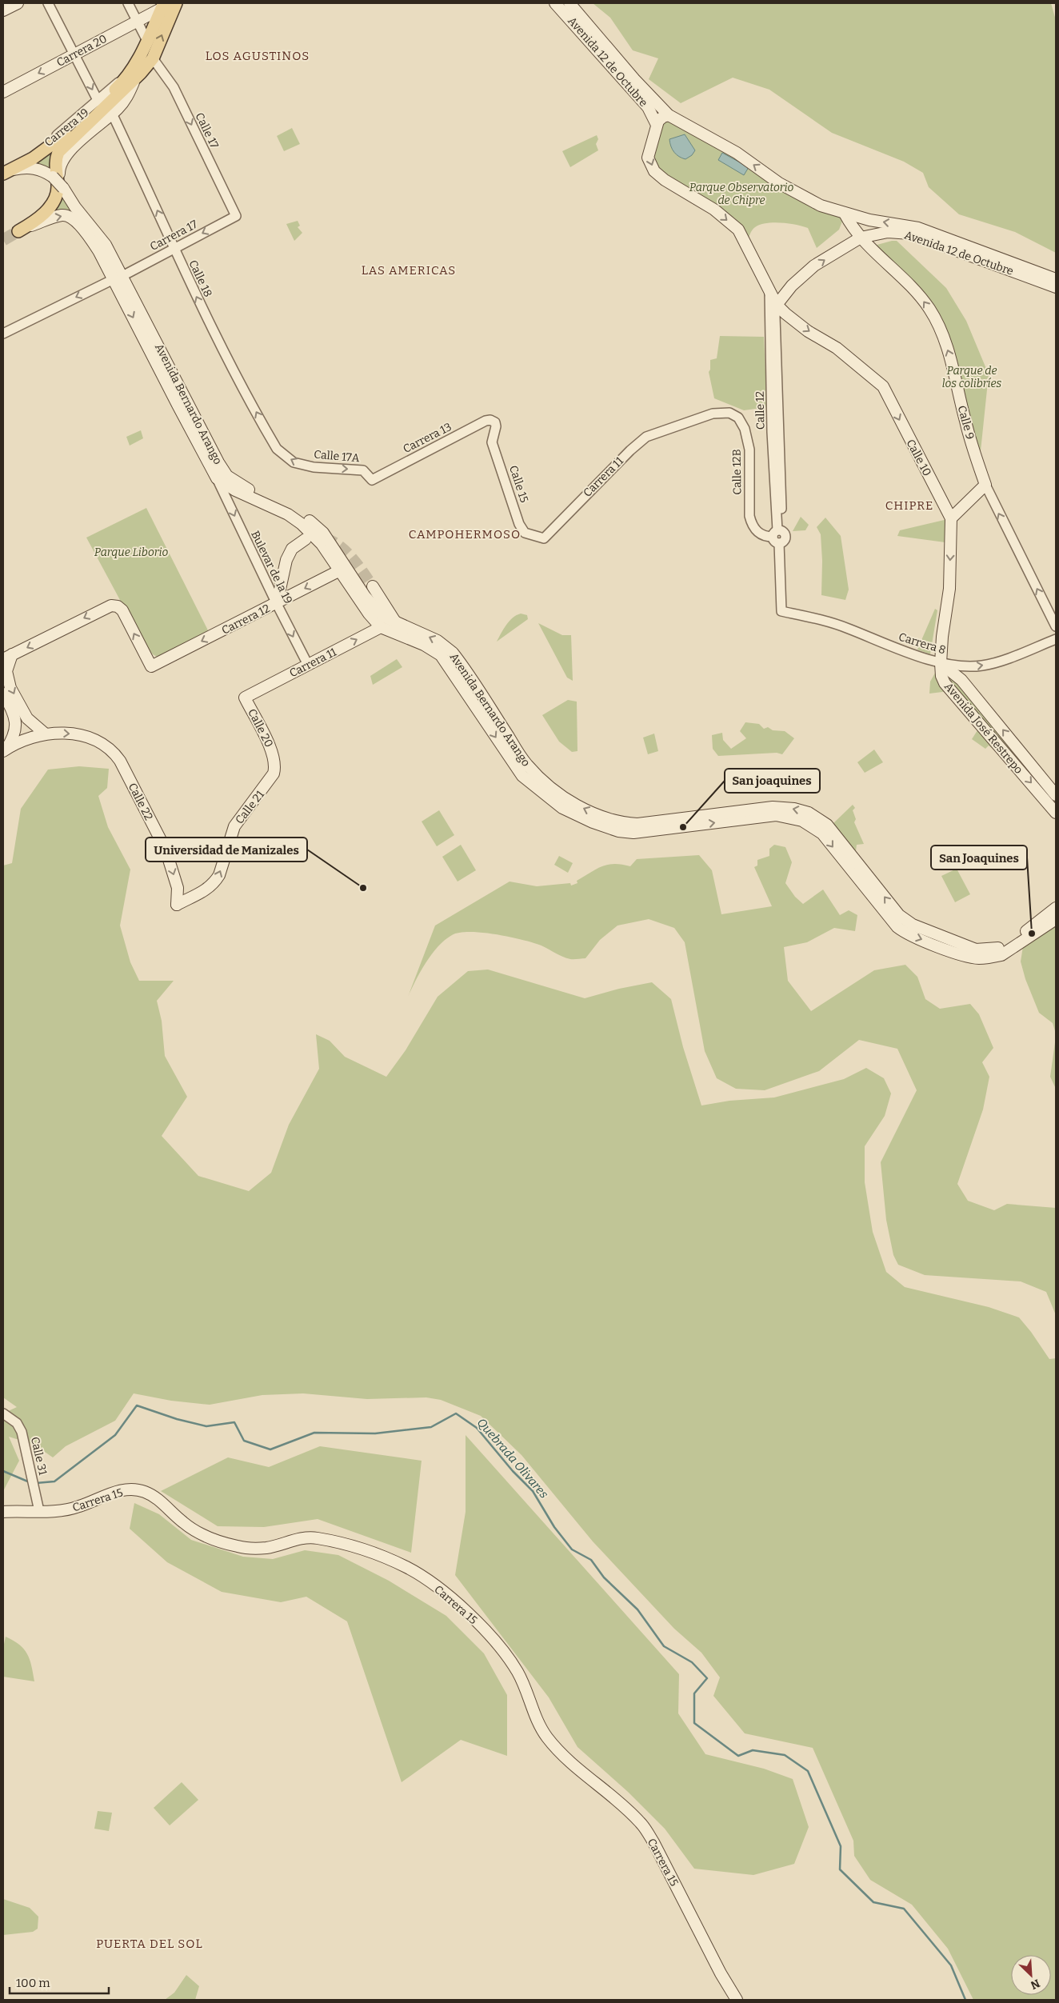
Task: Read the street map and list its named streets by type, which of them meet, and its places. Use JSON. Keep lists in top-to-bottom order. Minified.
{"streets":{"main road":["Carrera 20","Avenida 12 de Octubre","Carrera 19","Avenida Bernardo Arango","Calle 9","Calle 10","Carrera 11","Carrera 12","Calle 20","Avenida José Restrepo","Calle 22","Calle 21","Carrera 15"],"street":["Calle 17","Carrera 17","Calle 18","Calle 12","Carrera 13","Calle 17A","Calle 12B","Calle 15","Bulevar de la 19","Carrera 8","Calle 31"]},"crossings":[["Avenida 12 de Octubre","Calle 12"],["Avenida 12 de Octubre","Calle 9"],["Avenida 12 de Octubre","Calle 10"],["Carrera 19","Calle 18"],["Carrera 19","Avenida Bernardo Arango"],["Calle 17","Carrera 17"],["Carrera 17","Calle 18"],["Carrera 17","Avenida Bernardo Arango"],["Calle 18","Calle 17A"],["Avenida Bernardo Arango","Carrera 11"],["Avenida Bernardo Arango","Bulevar de la 19"],["Avenida Bernardo Arango","Carrera 12"],["Calle 12","Calle 10"],["Calle 12","Calle 12B"],["Calle 12","Carrera 8"],["Carrera 13","Calle 17A"],["Carrera 13","Calle 15"],["Calle 10","Carrera 8"],["Calle 10","Avenida José Restrepo"],["Calle 12B","Carrera 11"],["Carrera 11","Calle 15"],["Carrera 11","Bulevar de la 19"],["Carrera 11","Calle 20"],["Bulevar de la 19","Carrera 12"],["Carrera 8","Avenida José Restrepo"],["Calle 20","Calle 21"],["Calle 22","Calle 21"],["Calle 31","Carrera 15"]],"one_way":["Calle 17","Carrera 17","Calle 18","Calle 9","Calle 10","Bulevar de la 19","Carrera 12","Carrera 8","Calle 22","Calle 21"],"districts":["LOS AGUSTINOS","LAS AMERICAS","CHIPRE","CAMPOHERMOSO","PUERTA DEL SOL"],"water":["Quebrada Olivares"],"parks":["Parque Observatorio de Chipre","Parque de los colibríes","Parque Liborio"],"places":["San joaquines","Universidad de Manizales","San Joaquines"],"scale_bar":"100 m","north":"bottom right"}
